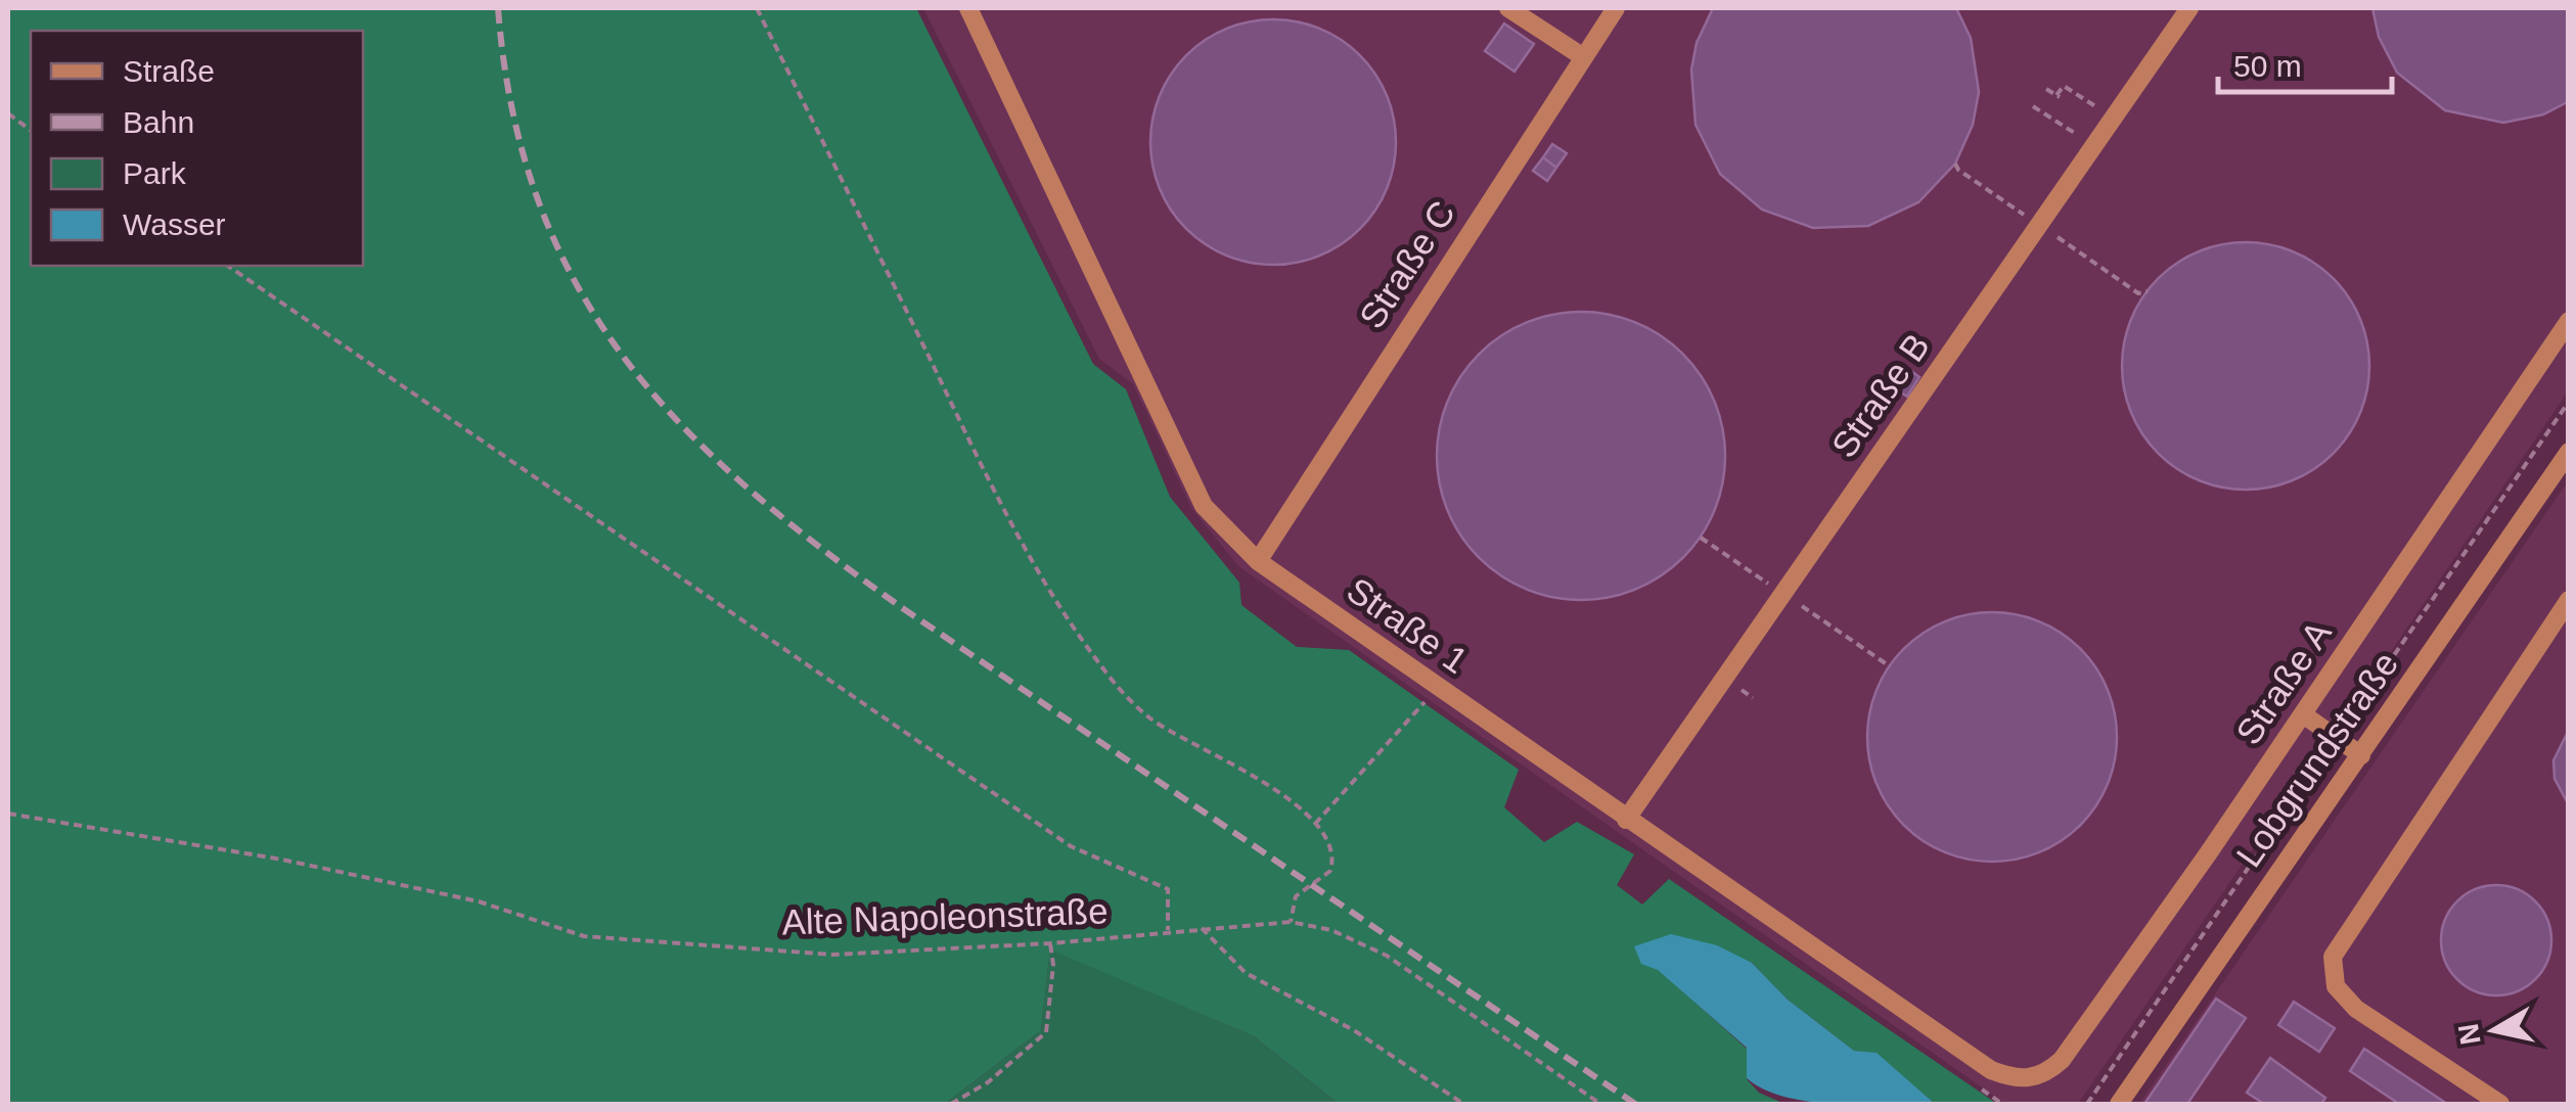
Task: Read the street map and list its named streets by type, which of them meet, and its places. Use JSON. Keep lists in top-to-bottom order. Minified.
{"streets":{"street":["Straße C","Straße B","Straße 1","Straße A","Lobgrundstraße"],"path":["Alte Napoleonstraße"]},"crossings":[["Straße C","Straße 1"],["Straße B","Straße 1"],["Straße 1","Straße A"]],"legend":["Straße","Bahn","Park","Wasser"],"scale_bar":"50 m","north":"left"}
